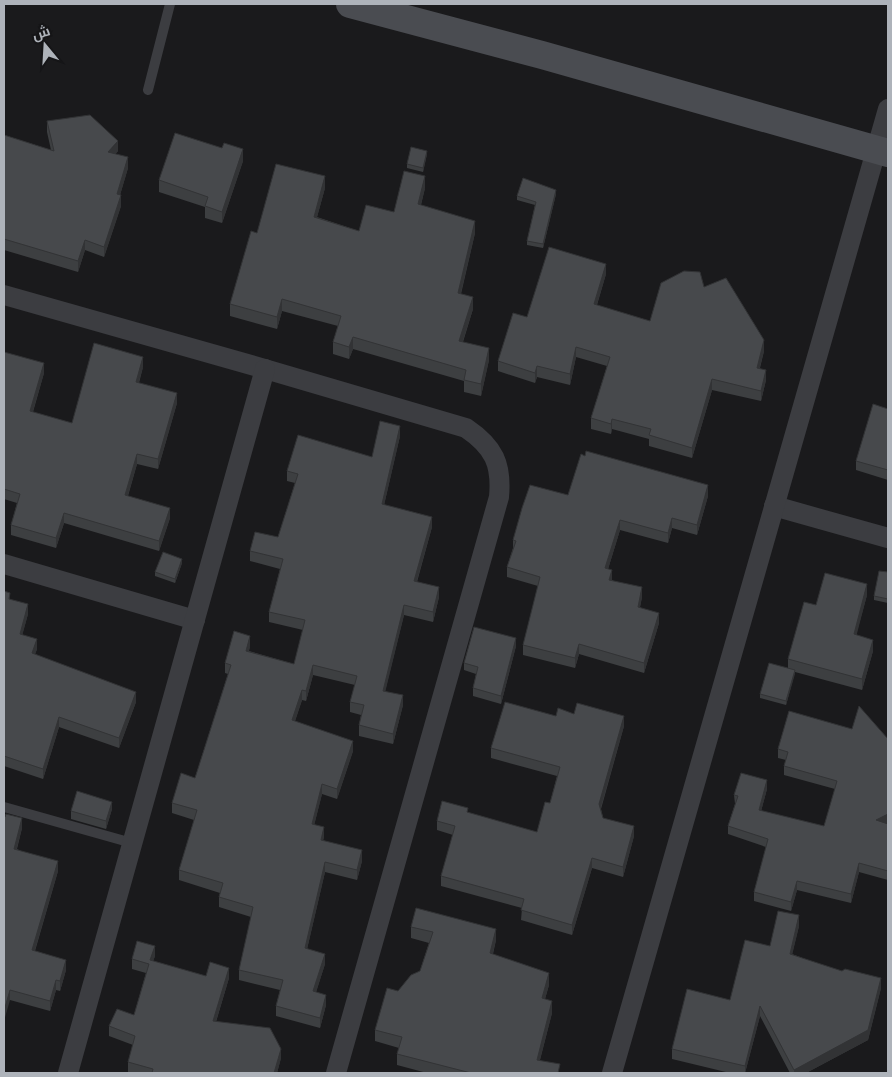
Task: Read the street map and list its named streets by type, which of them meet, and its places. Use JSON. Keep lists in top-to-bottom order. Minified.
{"north":"top"}
